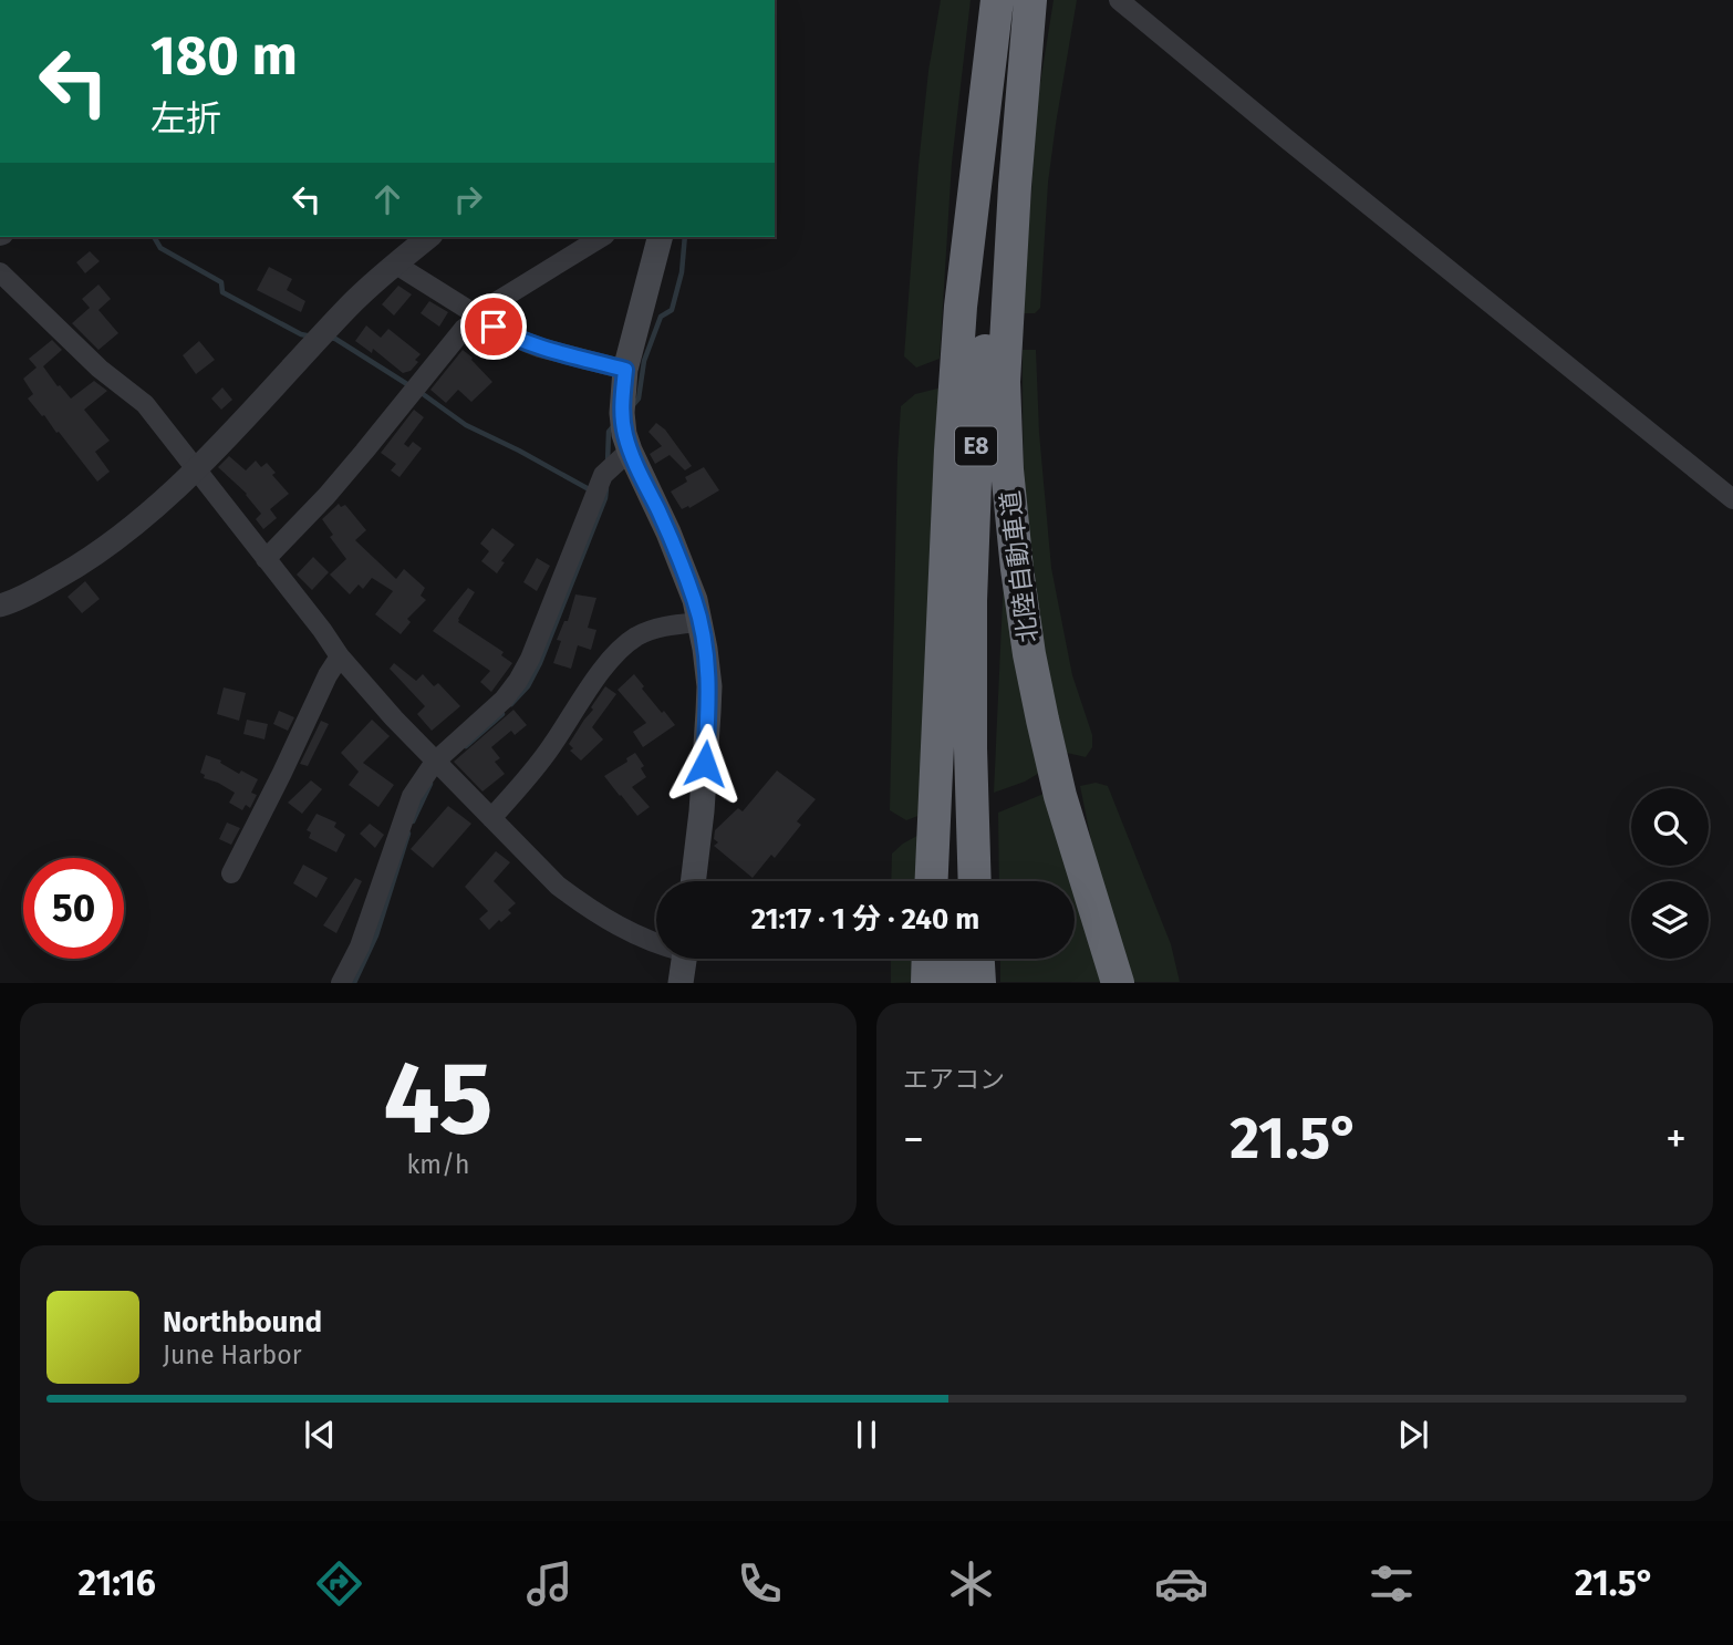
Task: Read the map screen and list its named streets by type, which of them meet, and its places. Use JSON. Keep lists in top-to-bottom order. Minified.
{"streets":{"highway":["E8","北陸自動車道"]},"page":{"turn":["180 m","左折"],"limit":"50","trip":"21:17 · 1 分 · 240 m","tile":[["45","km/h"],"エアコン"],"heat":["−","21.5°","+"],"song":["Northbound","June Harbor"],"tabs":["21:16","21.5°"]}}
